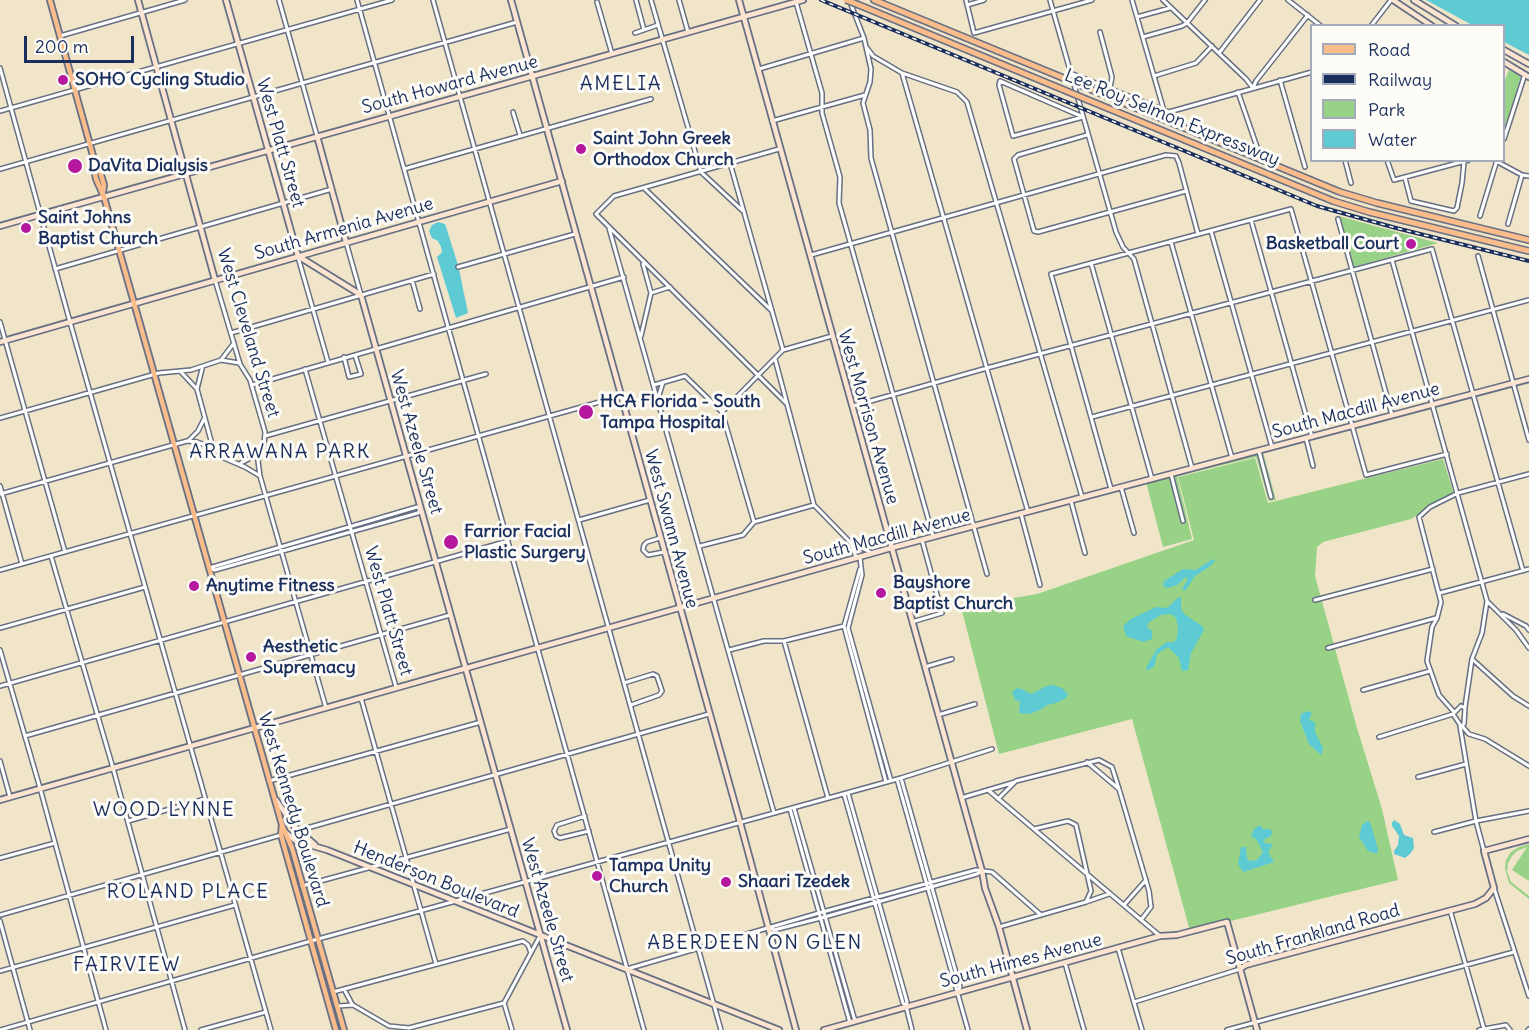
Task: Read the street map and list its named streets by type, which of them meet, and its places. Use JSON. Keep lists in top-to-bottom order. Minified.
{"streets":{"highway":["Lee Roy Selmon Expressway"],"main road":["West Kennedy Boulevard"],"street":["South Howard Avenue","West Platt Street","South Armenia Avenue","West Cleveland Street","South Macdill Avenue","West Morrison Avenue","West Azeele Street","West Swann Avenue","Henderson Boulevard","South Frankland Road","South Himes Avenue"]},"crossings":[["South Howard Avenue","West Platt Street"],["South Howard Avenue","West Cleveland Street"],["South Howard Avenue","West Morrison Avenue"],["South Howard Avenue","West Azeele Street"],["South Howard Avenue","West Swann Avenue"],["West Platt Street","South Armenia Avenue"],["West Platt Street","South Macdill Avenue"],["South Armenia Avenue","West Cleveland Street"],["South Armenia Avenue","West Azeele Street"],["South Armenia Avenue","West Swann Avenue"],["West Cleveland Street","South Macdill Avenue"],["South Macdill Avenue","West Morrison Avenue"],["South Macdill Avenue","West Azeele Street"],["South Macdill Avenue","West Swann Avenue"],["South Macdill Avenue","West Kennedy Boulevard"],["West Morrison Avenue","South Himes Avenue"],["West Azeele Street","Henderson Boulevard"],["West Kennedy Boulevard","Henderson Boulevard"],["South Frankland Road","South Himes Avenue"]],"districts":["AMELIA","ARRAWANA PARK","WOOD LYNNE","ROLAND PLACE","ABERDEEN ON GLEN","FAIRVIEW"],"places":["SOHO Cycling Studio","Saint John Greek Orthodox Church","DaVita Dialysis","Saint Johns Baptist Church","Basketball Court","HCA Florida - South Tampa Hospital","Farrior Facial Plastic Surgery","Anytime Fitness","Bayshore Baptist Church","Aesthetic Supremacy","Tampa Unity Church","Shaari Tzedek"],"legend":["Road","Railway","Park","Water"],"scale_bar":"200 m"}
